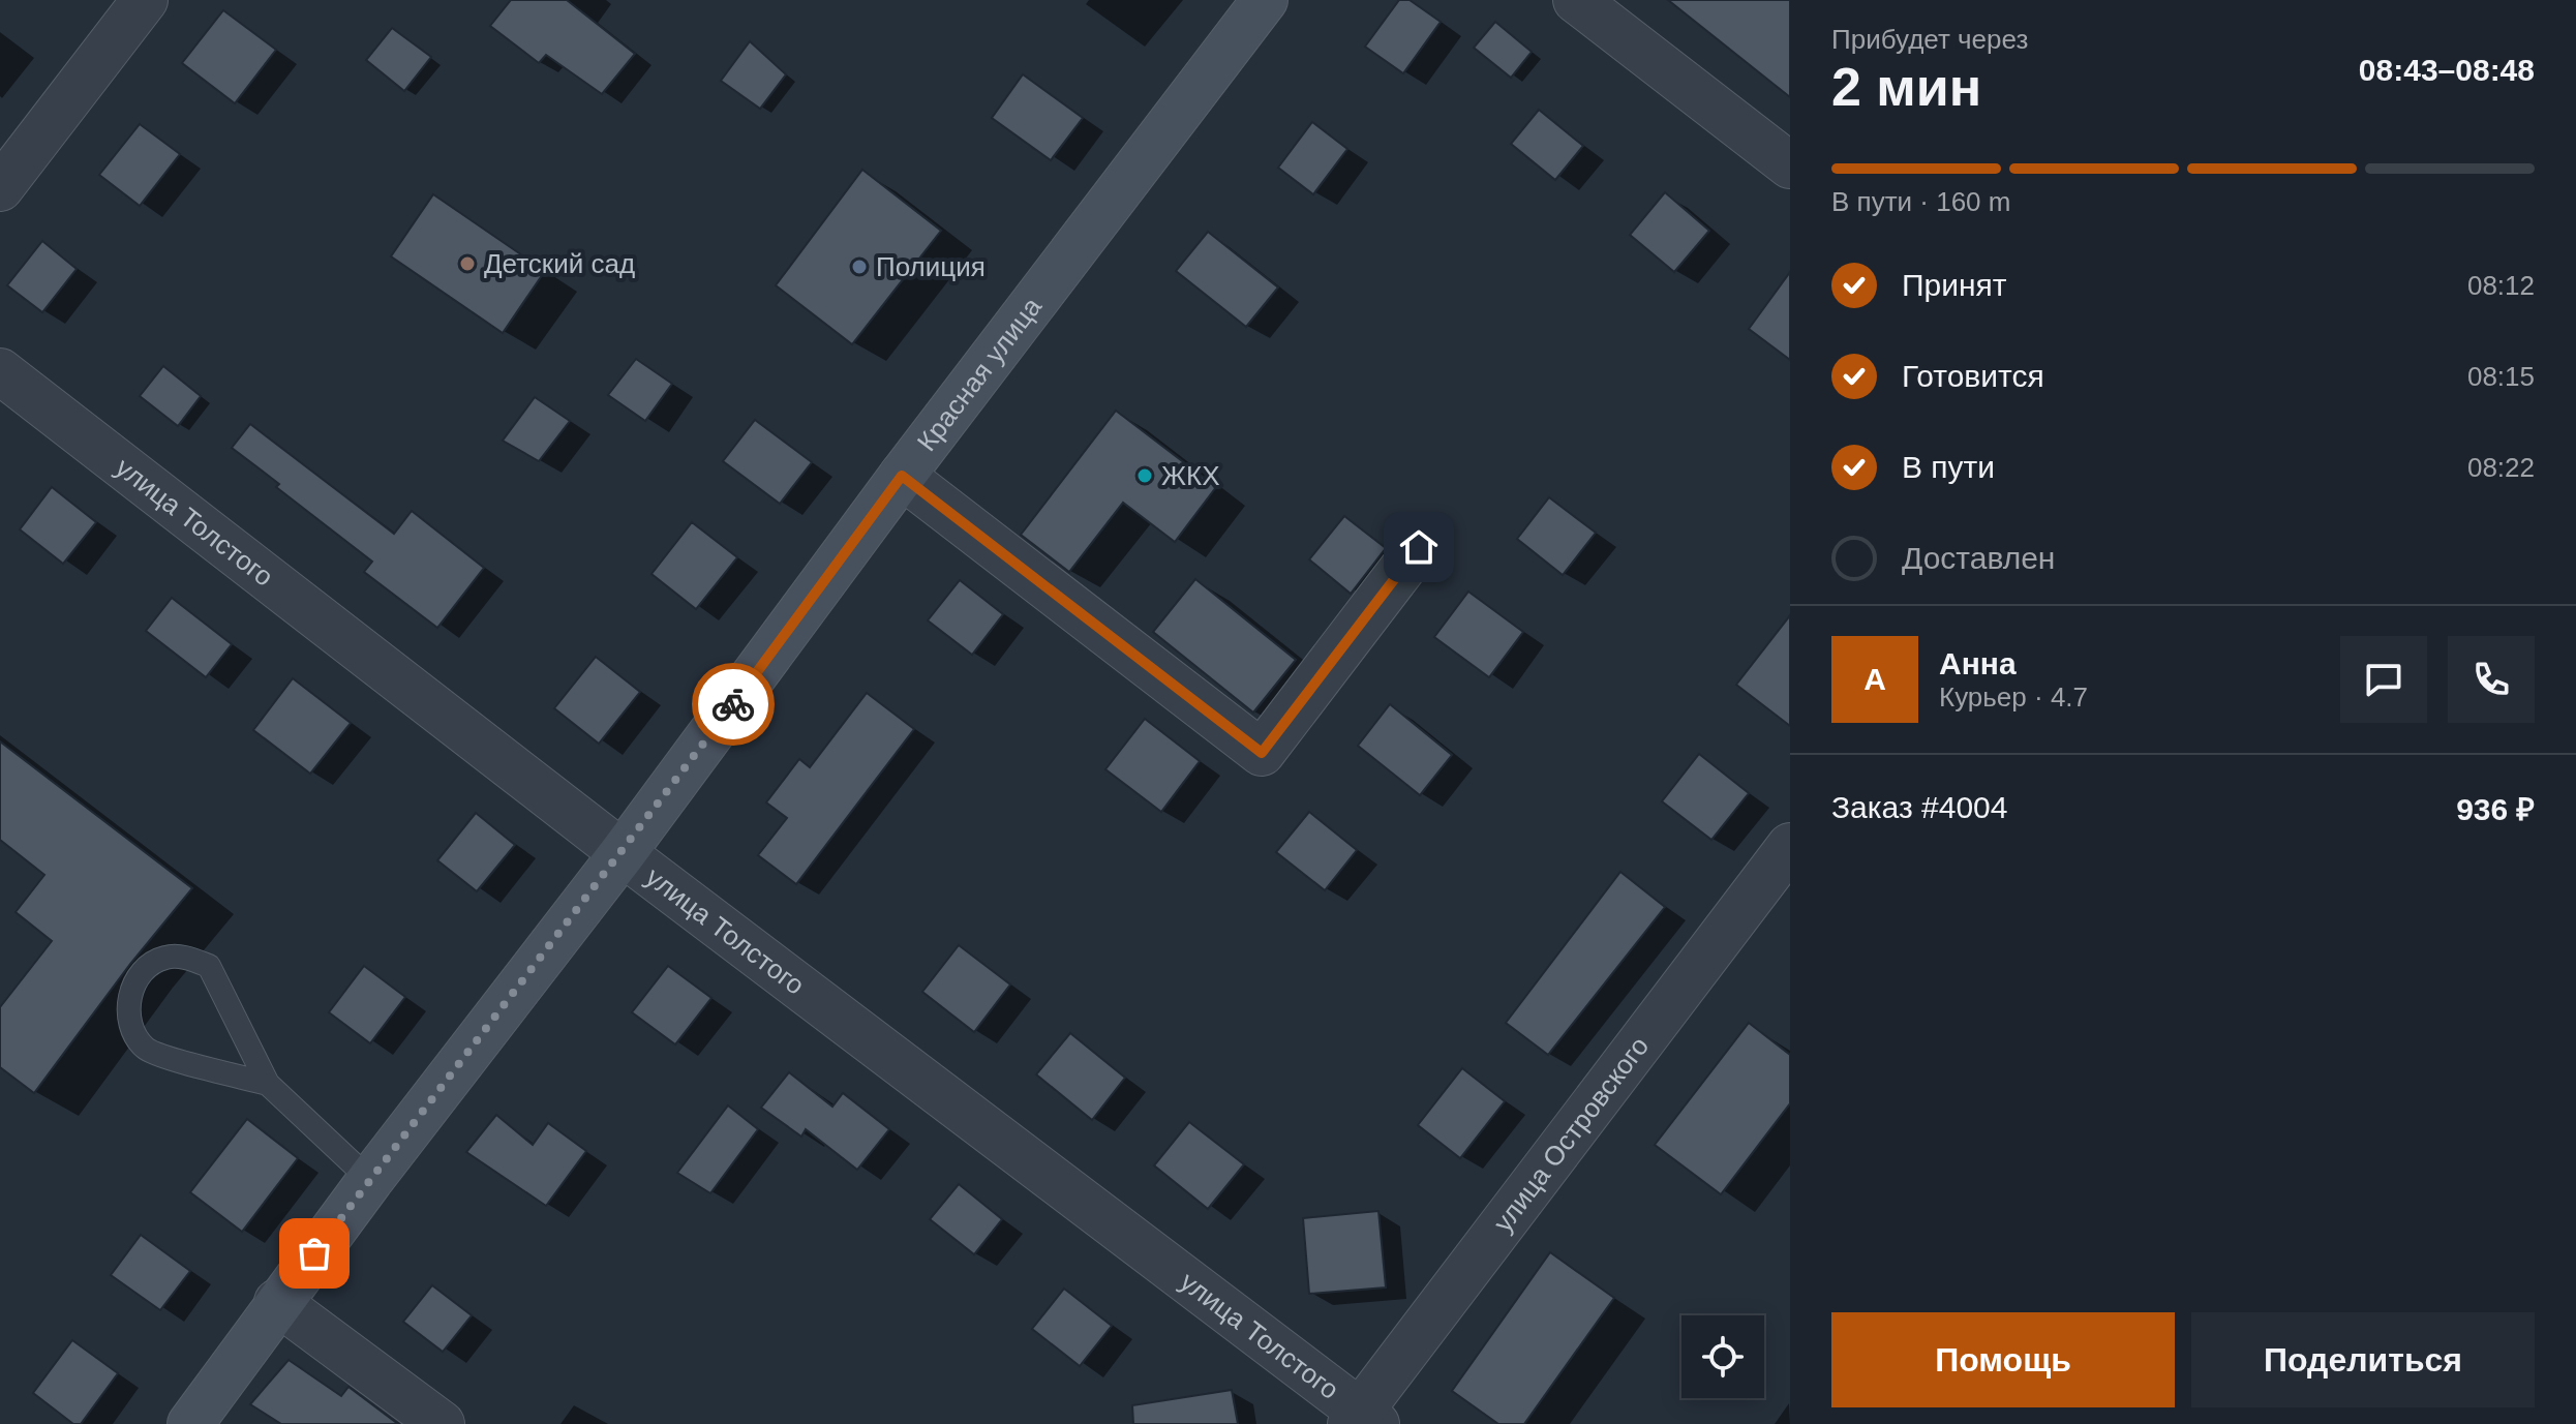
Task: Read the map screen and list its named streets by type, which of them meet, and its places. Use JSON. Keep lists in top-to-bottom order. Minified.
{"streets":{"street":["Красная улица","улица Толстого","улица Островского"]},"crossings":[["Красная улица","улица Толстого"],["улица Толстого","улица Островского"]],"places":["Детский сад","Полиция","ЖКХ"],"page":{"heading":["2 мин","Прибудет через","08:43–08:48"],"panel":["Анна","Курьер · 4.7","Заказ #4004","936 ₽"],"bar":"В пути · 160 m","list":[["Принят","08:12"],["Готовится","08:15"],["В пути","08:22"],"Доставлен"],"round":"А","buttons":["Помощь","Поделиться"]}}
